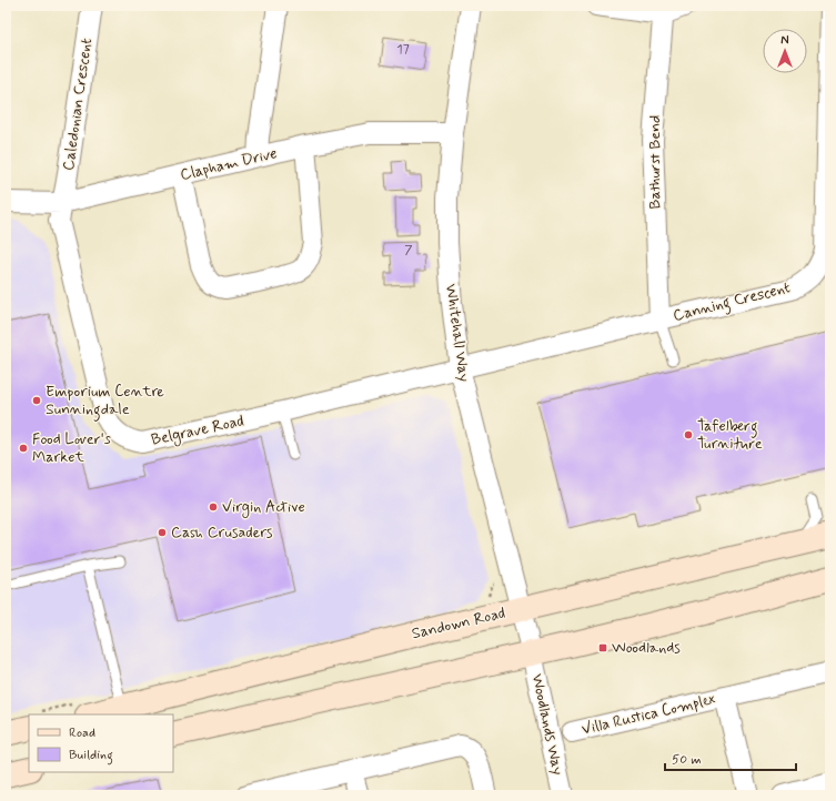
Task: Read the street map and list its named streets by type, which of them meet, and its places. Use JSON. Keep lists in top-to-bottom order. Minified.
{"streets":{"main road":["Sandown Road"],"street":["Caledonian Crescent","Bathurst Bend","Clapham Drive","Canning Crescent","Whitehall Way","Belgrave Road","Villa Rustica Complex","Woodlands Way"]},"crossings":[["Caledonian Crescent","Clapham Drive"],["Caledonian Crescent","Belgrave Road"],["Bathurst Bend","Canning Crescent"],["Clapham Drive","Whitehall Way"],["Clapham Drive","Belgrave Road"],["Canning Crescent","Whitehall Way"],["Canning Crescent","Belgrave Road"],["Whitehall Way","Belgrave Road"],["Whitehall Way","Sandown Road"],["Whitehall Way","Woodlands Way"]],"places":{"other":["Emporium Centre Sunningdale","Tafelberg Turniture","Food Lover's Market","Virgin Active","Cash Crusaders"],"transit":["Woodlands"]},"house_numbers":["17","7"],"legend":["Road","Building"],"scale_bar":"50 m","north":"top"}
